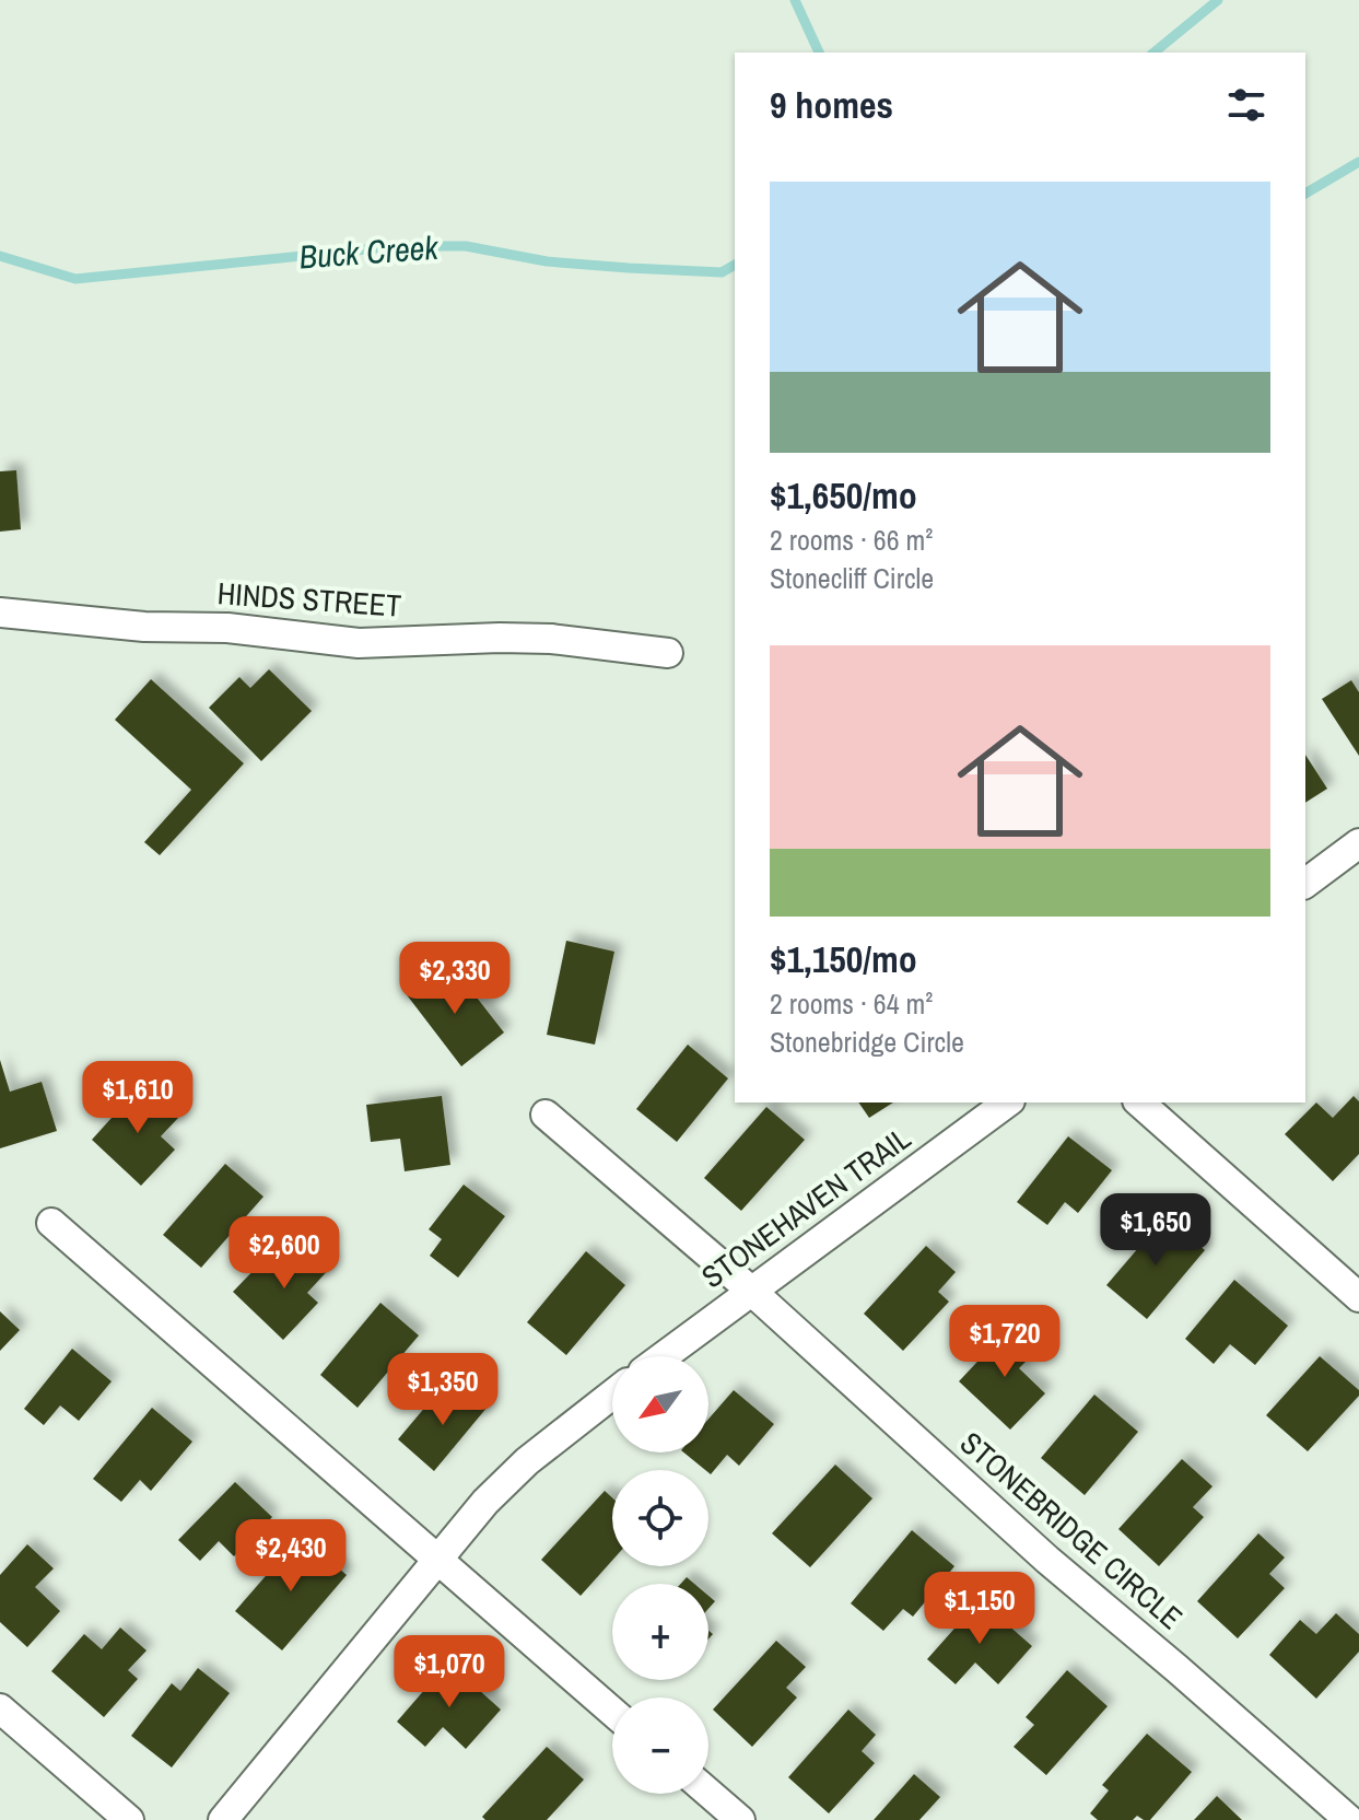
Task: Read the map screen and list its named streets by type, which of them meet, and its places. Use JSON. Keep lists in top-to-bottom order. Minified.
{"streets":{"street":["HINDS STREET","STONEHAVEN TRAIL","STONEBRIDGE CIRCLE"]},"crossings":[["STONEHAVEN TRAIL","STONEBRIDGE CIRCLE"]],"water":["Buck Creek"],"north":"bottom left","page":{"heading":"9 homes","list":[{"name":"$1,650/mo","note":"2 rooms · 66 m² · Stonecliff Circle"},{"name":"$1,150/mo","note":"2 rooms · 64 m² · Stonebridge Circle"}],"price":["$2,330","$1,610","$1,650","$2,600","$1,720","$1,350","$2,430","$1,150","$1,070"],"map_buttons":["+","−"]}}
